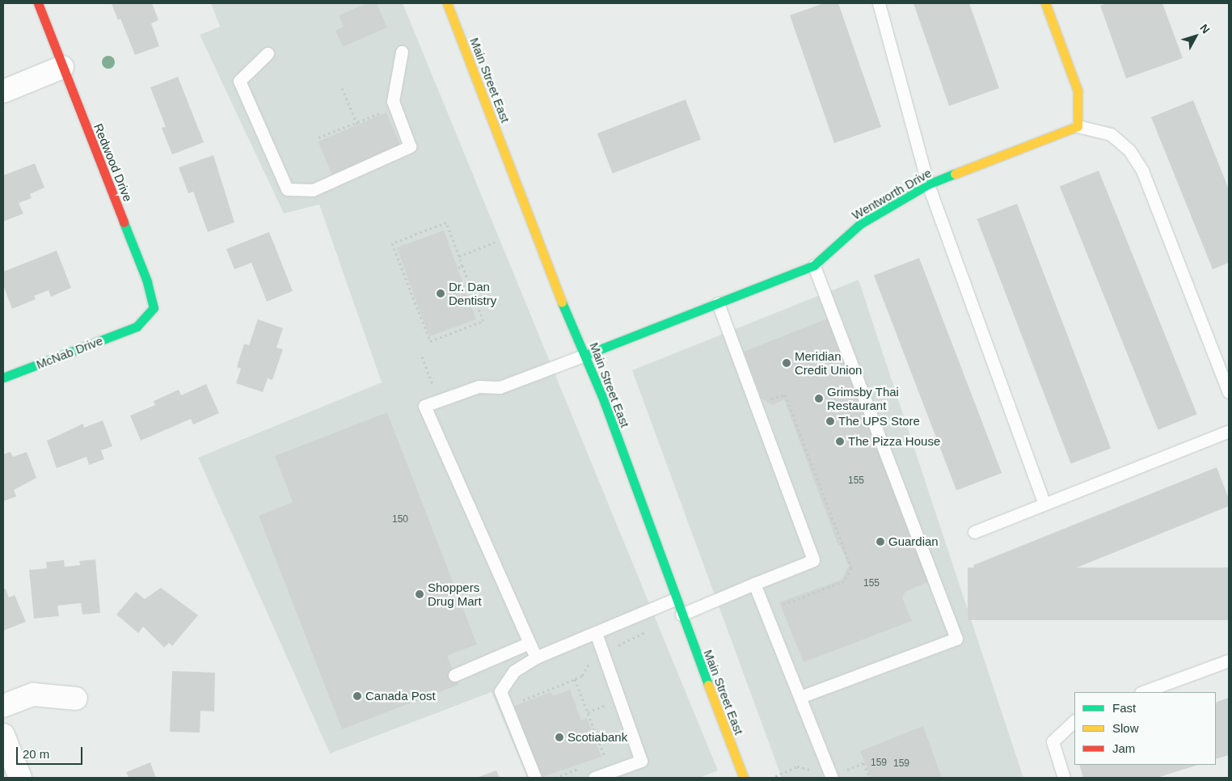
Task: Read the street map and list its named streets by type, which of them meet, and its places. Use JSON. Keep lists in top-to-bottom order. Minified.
{"streets":{"street":["Main Street East","Redwood Drive","Wentworth Drive","McNab Drive"]},"crossings":[["Main Street East","Wentworth Drive"],["Redwood Drive","McNab Drive"]],"places":["Dr. Dan Dentistry","Meridian Credit Union","Grimsby Thai Restaurant","The UPS Store","The Pizza House","Guardian","Shoppers Drug Mart","Canada Post","Scotiabank"],"house_numbers":["155","150","155","159","159"],"legend":["Fast","Slow","Jam"],"scale_bar":"20 m","north":"top right"}
